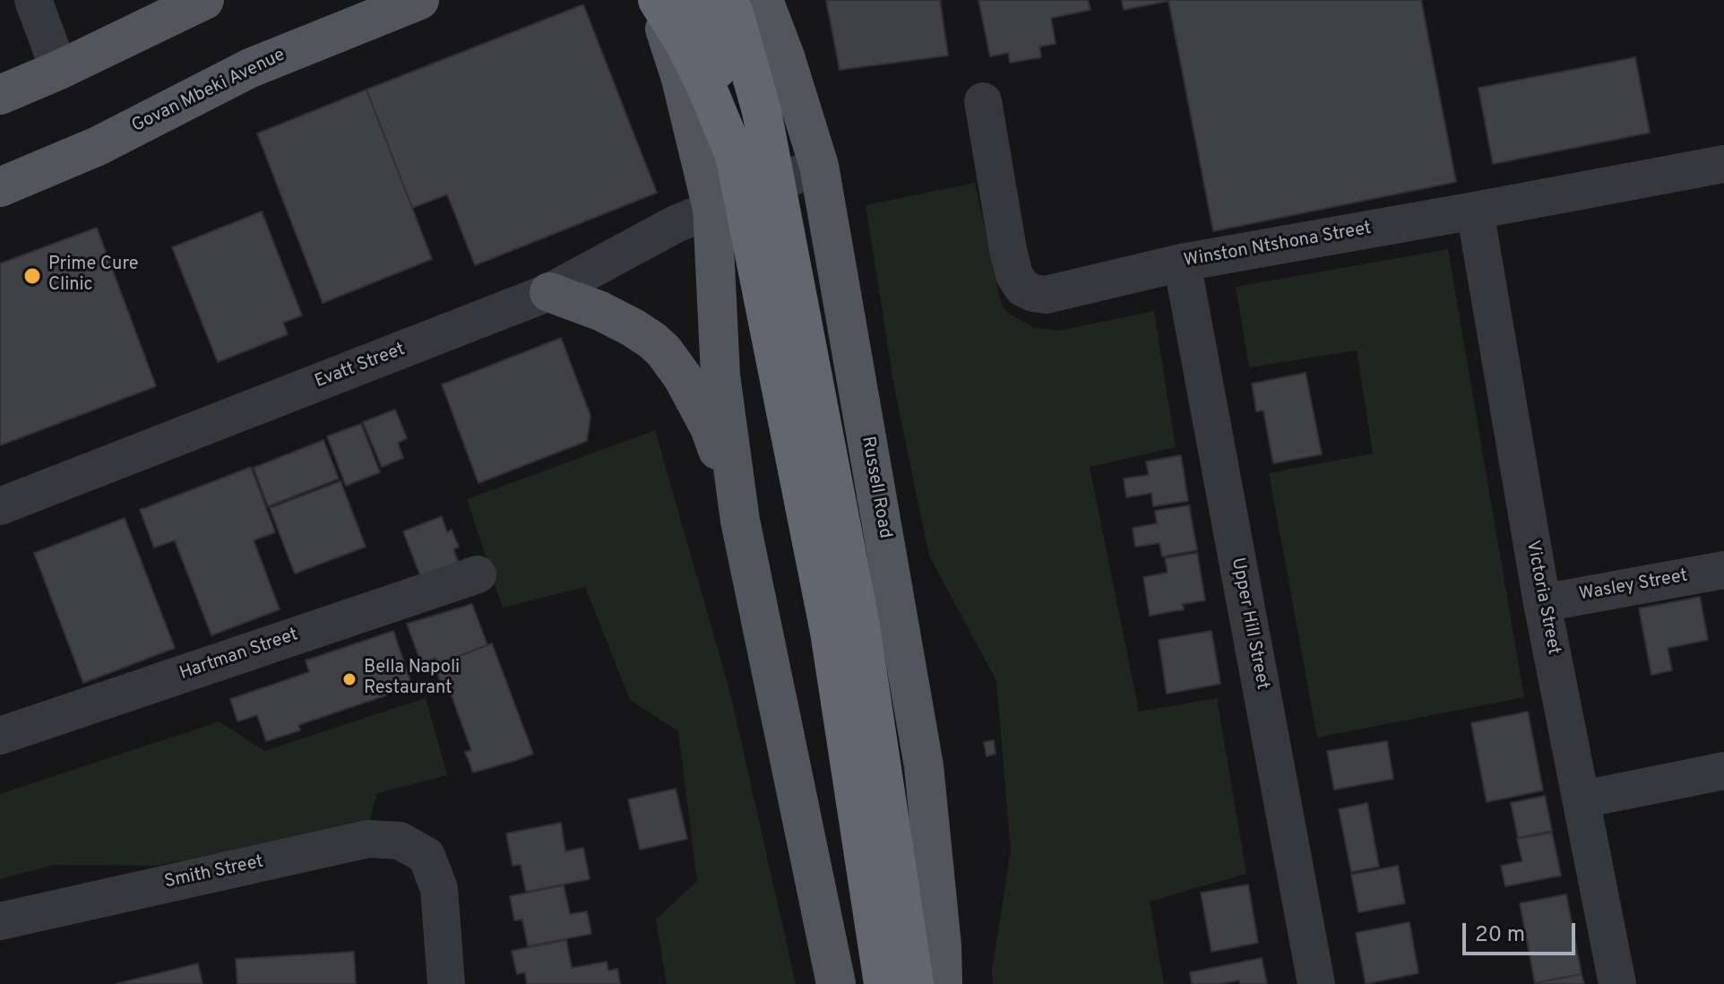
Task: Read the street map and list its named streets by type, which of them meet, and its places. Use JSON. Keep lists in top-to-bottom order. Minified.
{"streets":{"main road":["Govan Mbeki Avenue","Russell Road"],"street":["Winston Ntshona Street","Evatt Street","Wasley Street","Victoria Street","Upper Hill Street","Hartman Street","Smith Street"]},"crossings":[["Winston Ntshona Street","Victoria Street"],["Winston Ntshona Street","Upper Hill Street"],["Evatt Street","Russell Road"],["Wasley Street","Victoria Street"]],"places":["Prime Cure Clinic","Bella Napoli Restaurant"],"scale_bar":"20 m"}
